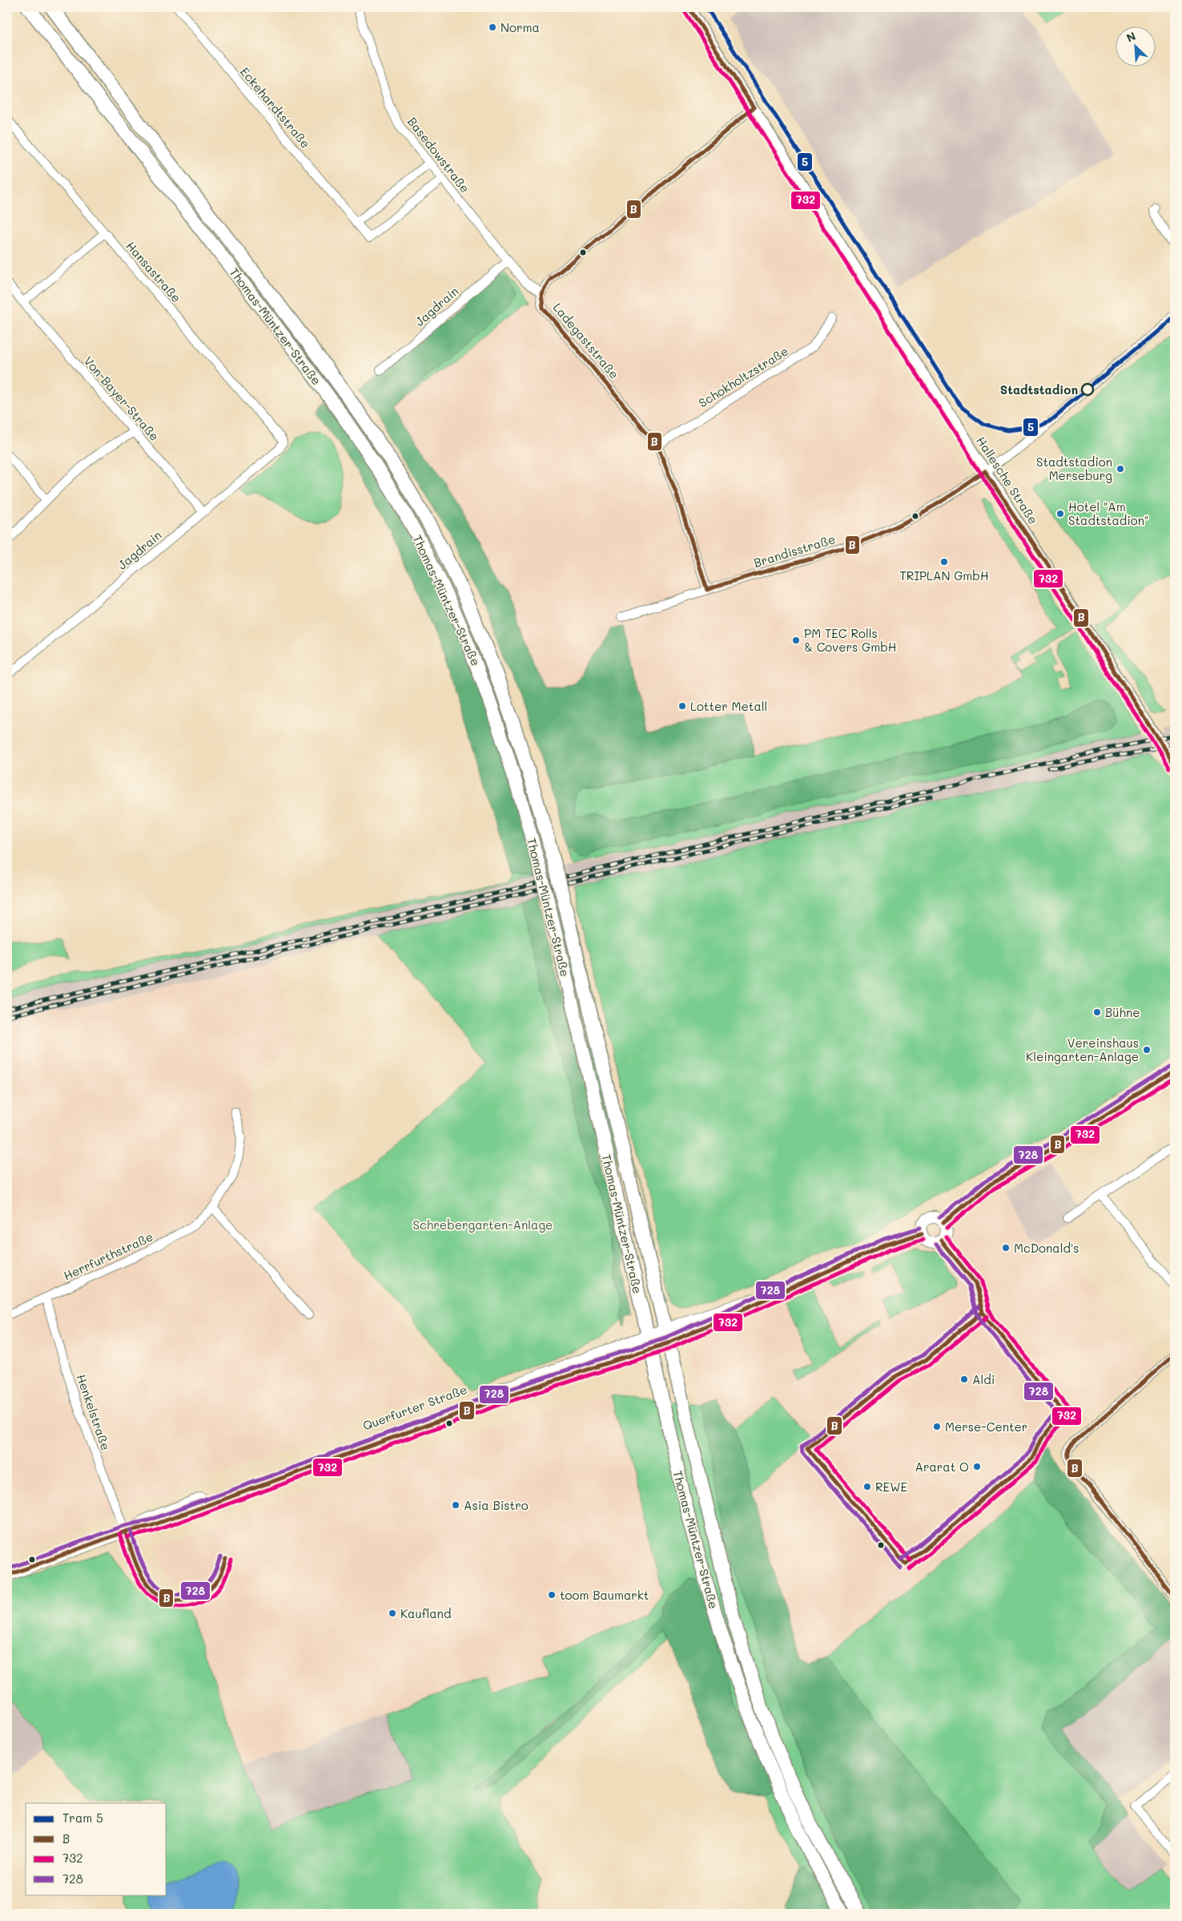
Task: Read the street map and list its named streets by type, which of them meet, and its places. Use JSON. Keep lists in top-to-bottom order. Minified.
{"streets":{"main road":["Thomas-Müntzer-Straße","Querfurter Straße"],"street":["Eckehardtstraße","Basedowstraße","Hansastraße","Jagdrain","Ladegaststraße","Schokholtzstraße","Von-Bayer-Straße","Hallesche Straße","Brandisstraße","Herrfurthstraße","Henkelstraße"]},"crossings":[["Eckehardtstraße","Basedowstraße"],["Basedowstraße","Jagdrain"],["Basedowstraße","Ladegaststraße"],["Hansastraße","Jagdrain"],["Jagdrain","Von-Bayer-Straße"],["Thomas-Müntzer-Straße","Querfurter Straße"],["Ladegaststraße","Schokholtzstraße"],["Ladegaststraße","Brandisstraße"],["Hallesche Straße","Brandisstraße"],["Herrfurthstraße","Henkelstraße"],["Querfurter Straße","Henkelstraße"]],"parks":["Schrebergarten-Anlage"],"places":["Norma","Stadtstadion","Stadtstadion Merseburg","Hotel \"Am Stadtstadion\"","TRIPLAN GmbH","PM TEC Rolls & Covers GmbH","Lotter Metall","Bühne","Vereinshaus Kleingarten-Anlage","McDonald's","Aldi","Merse-Center","Ararat O","REWE","Asia Bistro","toom Baumarkt","Kaufland"],"lines":["tram line 5","transit line B","transit line 732","transit line 728"],"legend":["Tram 5","B","732","728"],"north":"top left"}
